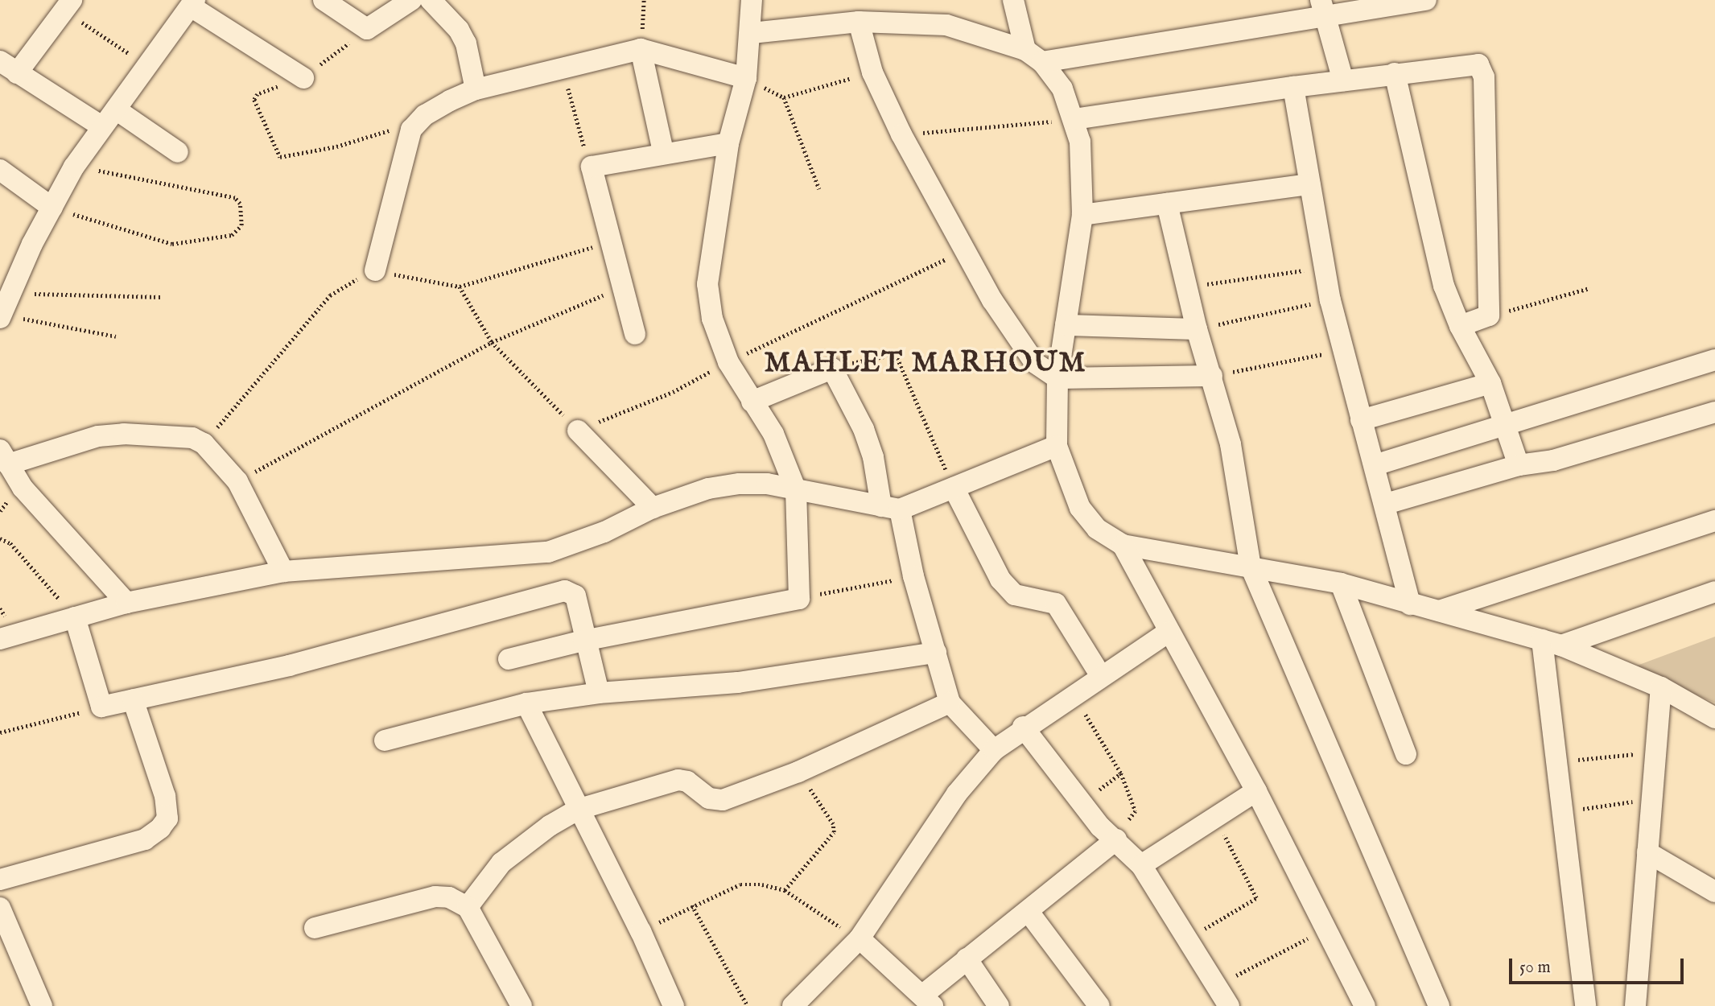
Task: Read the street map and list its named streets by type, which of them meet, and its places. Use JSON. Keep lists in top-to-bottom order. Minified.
{"districts":["MAHLET MARHOUM"],"scale_bar":"50 m"}
